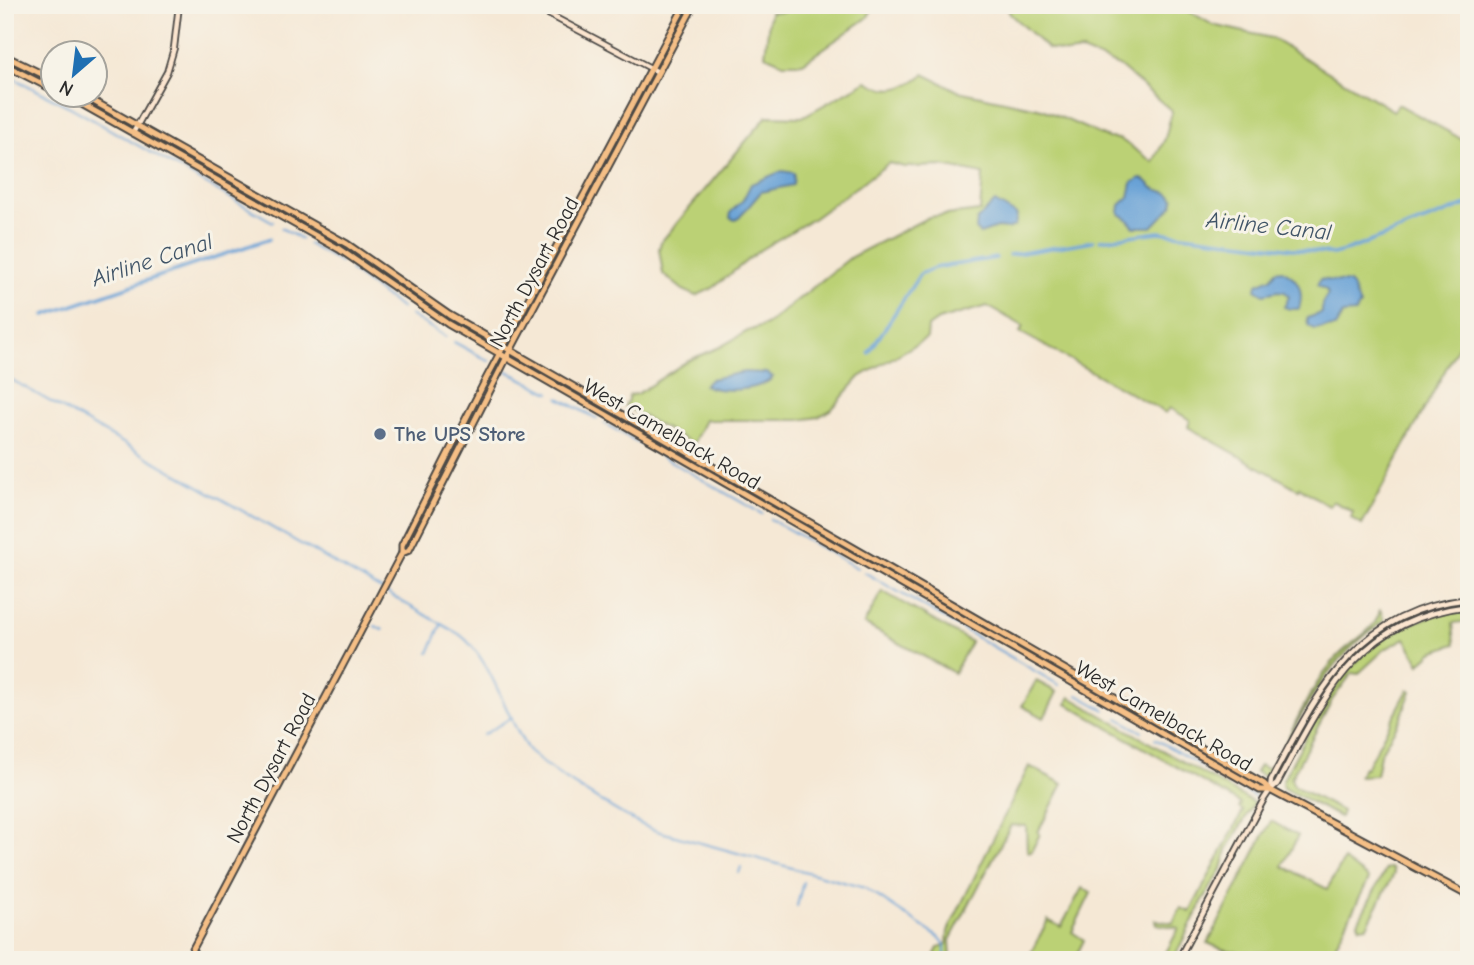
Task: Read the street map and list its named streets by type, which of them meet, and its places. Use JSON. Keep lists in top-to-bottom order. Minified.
{"streets":{"main road":["North Dysart Road","West Camelback Road"]},"crossings":[["North Dysart Road","West Camelback Road"]],"water":["Airline Canal"],"places":["The UPS Store"],"north":"bottom left"}
